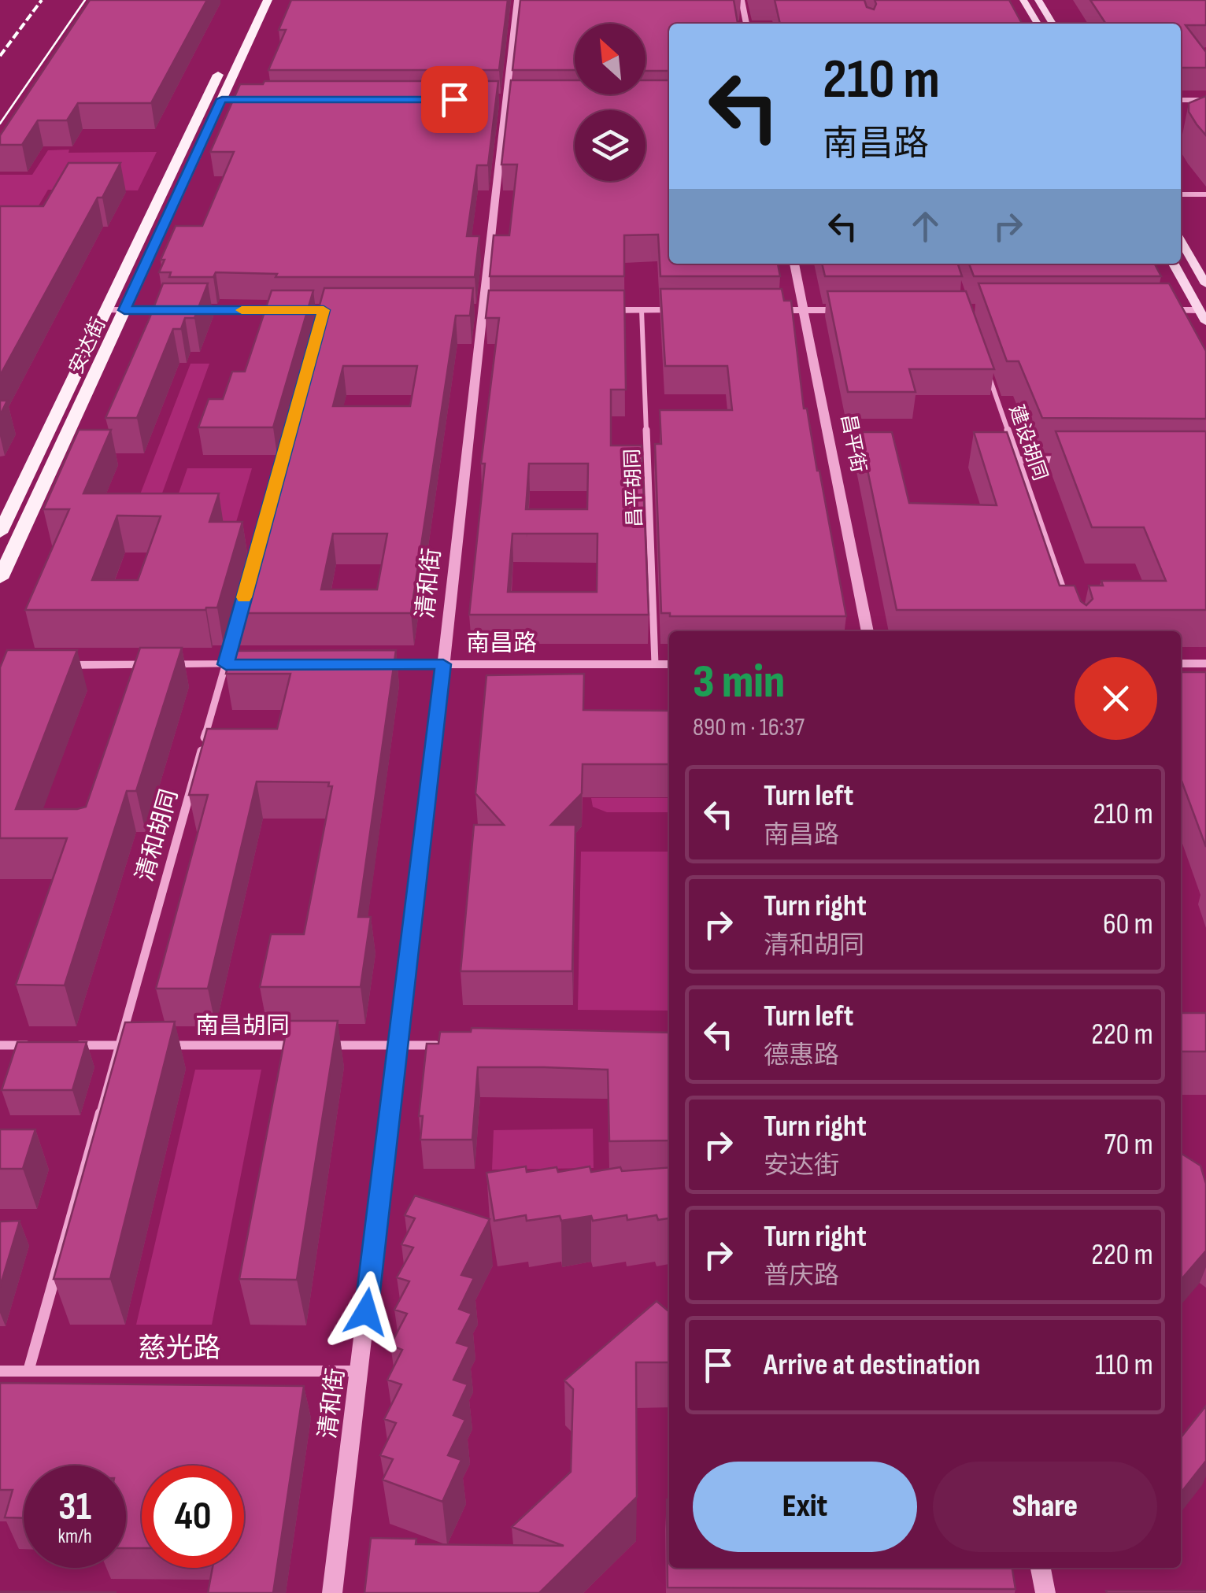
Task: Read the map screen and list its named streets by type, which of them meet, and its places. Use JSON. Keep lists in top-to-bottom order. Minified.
{"streets":{"main road":["安达街"],"street":["建设胡同","昌平街","昌平胡同","清和街","南昌路","清和胡同","南昌胡同","慈光路"]},"crossings":[["昌平胡同","南昌路"],["清和街","南昌路"],["清和街","南昌胡同"],["清和街","慈光路"],["清和胡同","慈光路"]],"north":"top left","page":{"turn":["210 m","南昌路"],"heading":["3 min","890 m · 16:37"],"list":[{"name":"Turn left","note":"南昌路","value":"210 m"},{"name":"Turn right","note":"清和胡同","value":"60 m"},{"name":"Turn left","note":"德惠路","value":"220 m"},{"name":"Turn right","note":"安达街","value":"70 m"},{"name":"Turn right","note":"普庆路","value":"220 m"},{"name":"Arrive at destination","value":"110 m"}],"buttons":["Exit","Share"],"speed":"31 km/h","limit":"40"}}
